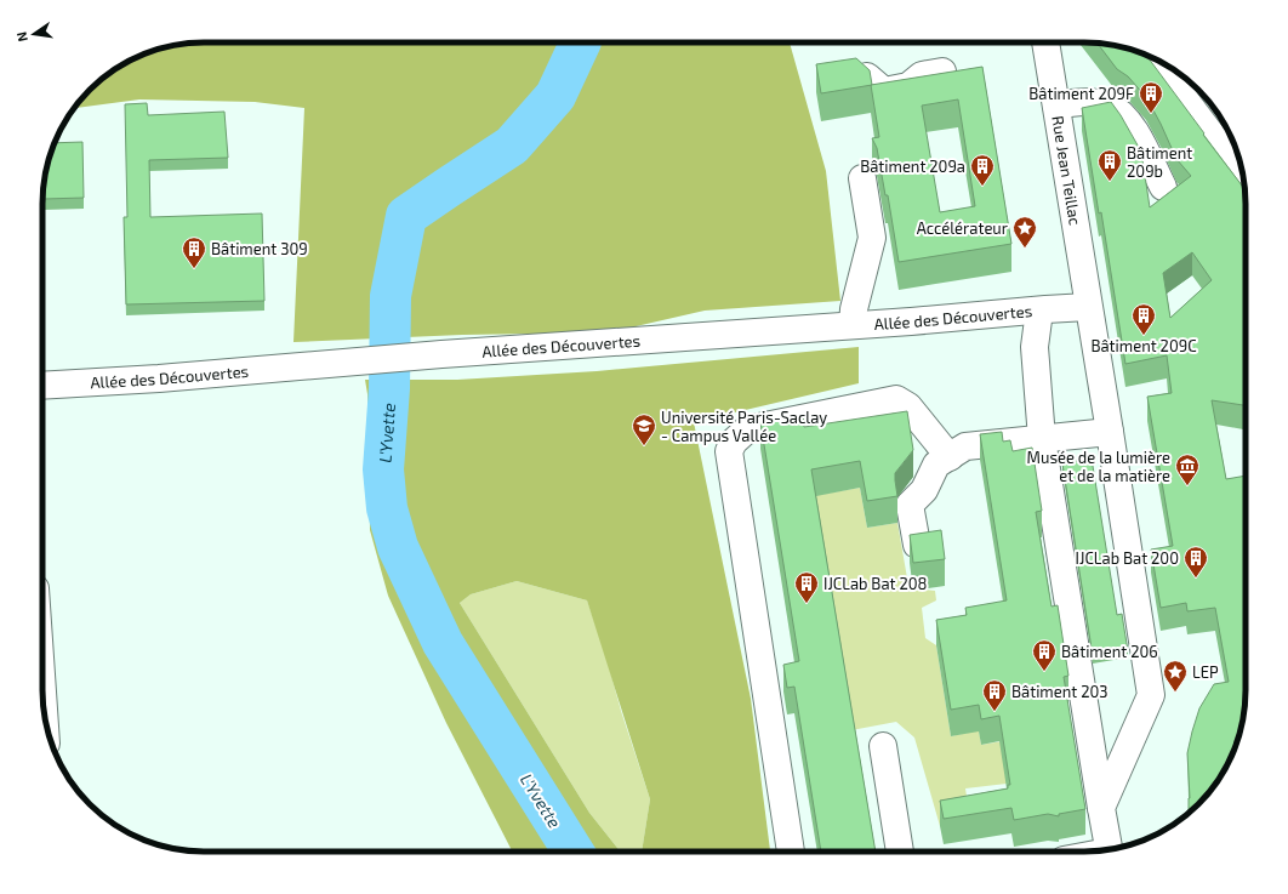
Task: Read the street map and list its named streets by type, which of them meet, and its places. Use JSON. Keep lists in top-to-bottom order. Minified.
{"streets":{"street":["Rue Jean Teillac","Allée des Découvertes"]},"crossings":[["Rue Jean Teillac","Allée des Découvertes"]],"water":["L'Yvette"],"places":{"building":["Bâtiment 209F","Bâtiment 209b","Bâtiment 209a","Bâtiment 309","Bâtiment 209C","IJCLab Bat 200","IJCLab Bat 208","Bâtiment 206","Bâtiment 203"],"place":["Accélérateur","LEP"],"school or university":["Université Paris-Saclay - Campus Vallée"],"museum":["Musée de la lumière et de la matière"]},"north":"left"}
